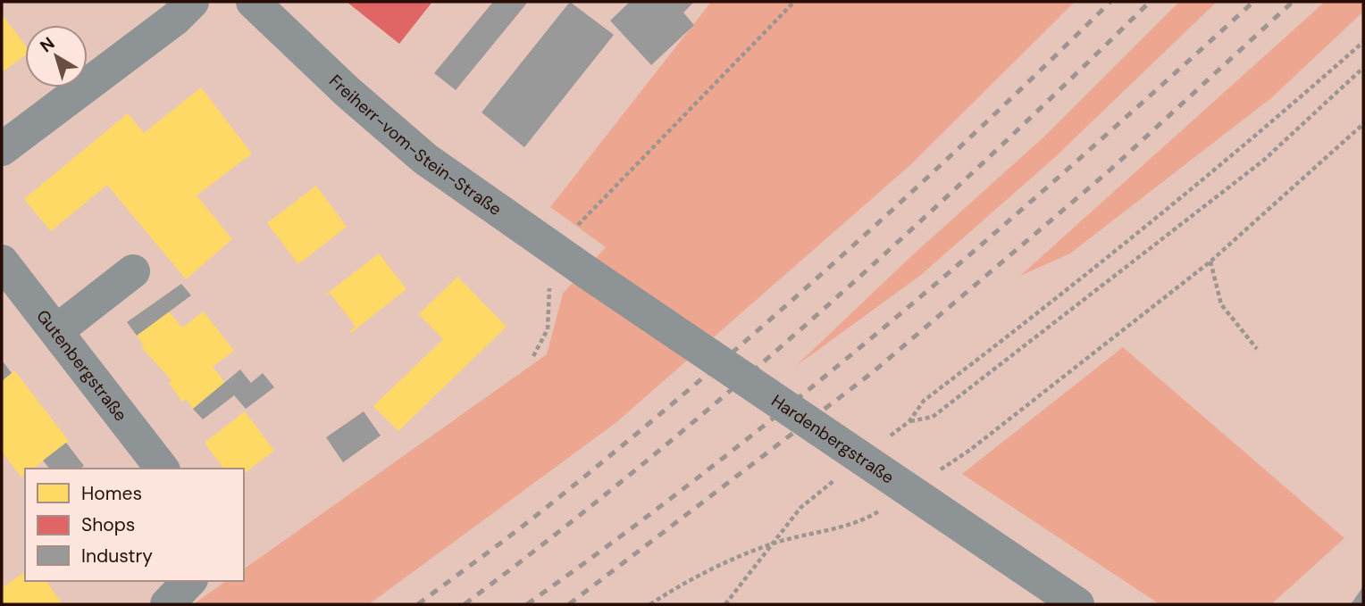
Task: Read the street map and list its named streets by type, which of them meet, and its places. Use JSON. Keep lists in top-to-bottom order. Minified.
{"streets":{"street":["Freiherr-vom-Stein-Straße","Gutenbergstraße","Hardenbergstraße"]},"crossings":[["Freiherr-vom-Stein-Straße","Hardenbergstraße"]],"legend":["Homes","Shops","Industry"],"north":"top left"}
